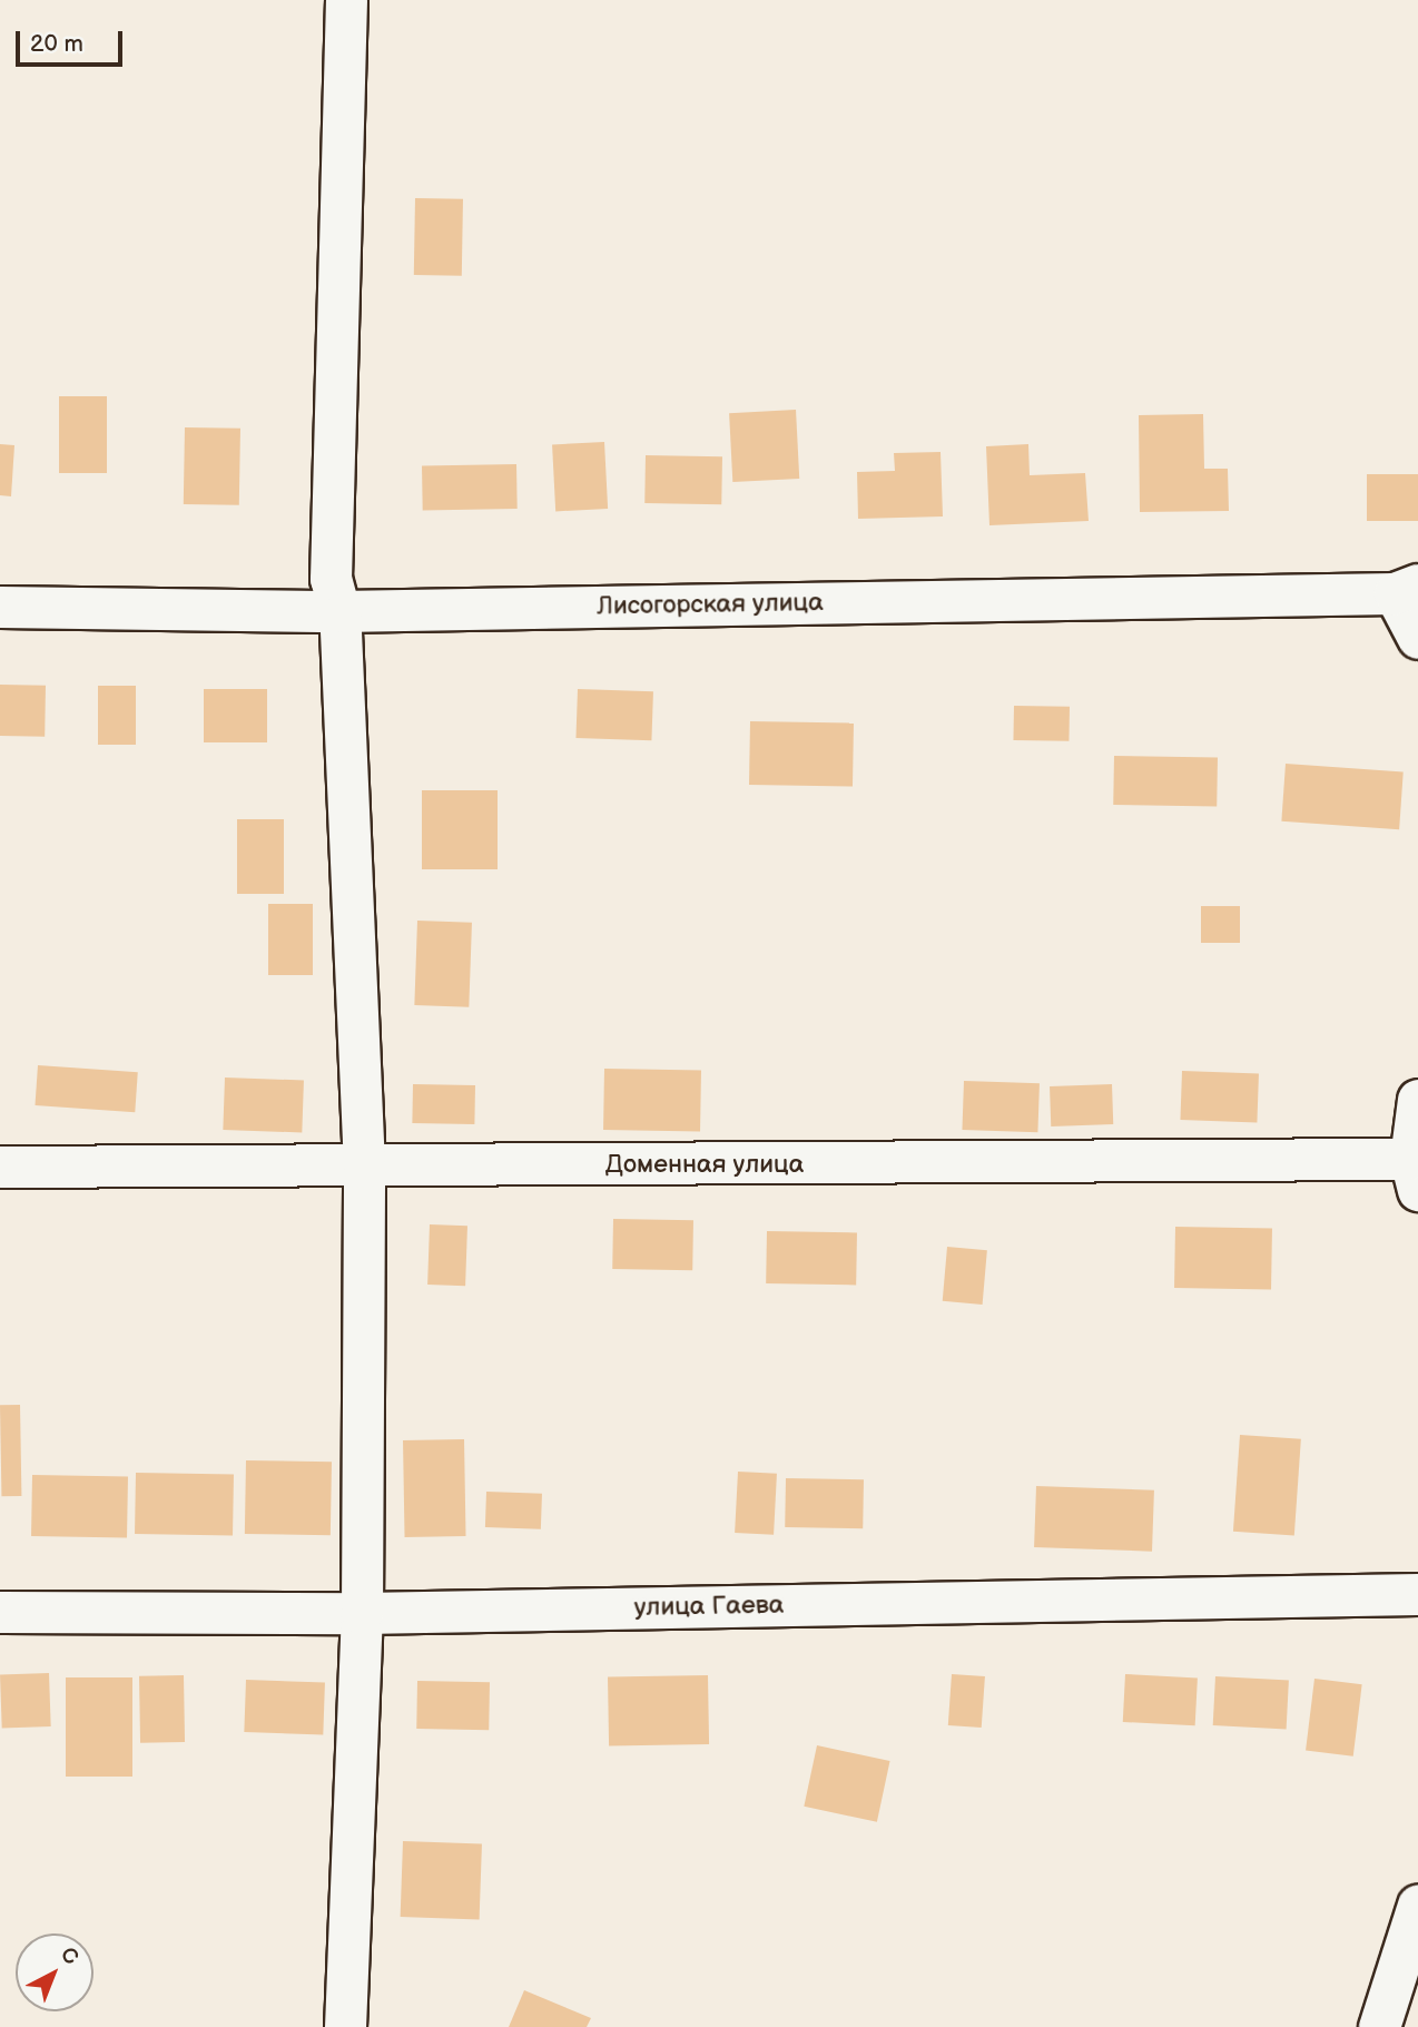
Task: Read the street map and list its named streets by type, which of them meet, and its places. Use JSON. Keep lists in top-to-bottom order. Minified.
{"streets":{"street":["Лисогорская улица","Доменная улица","улица Гаева"]},"scale_bar":"20 m","north":"top right"}
